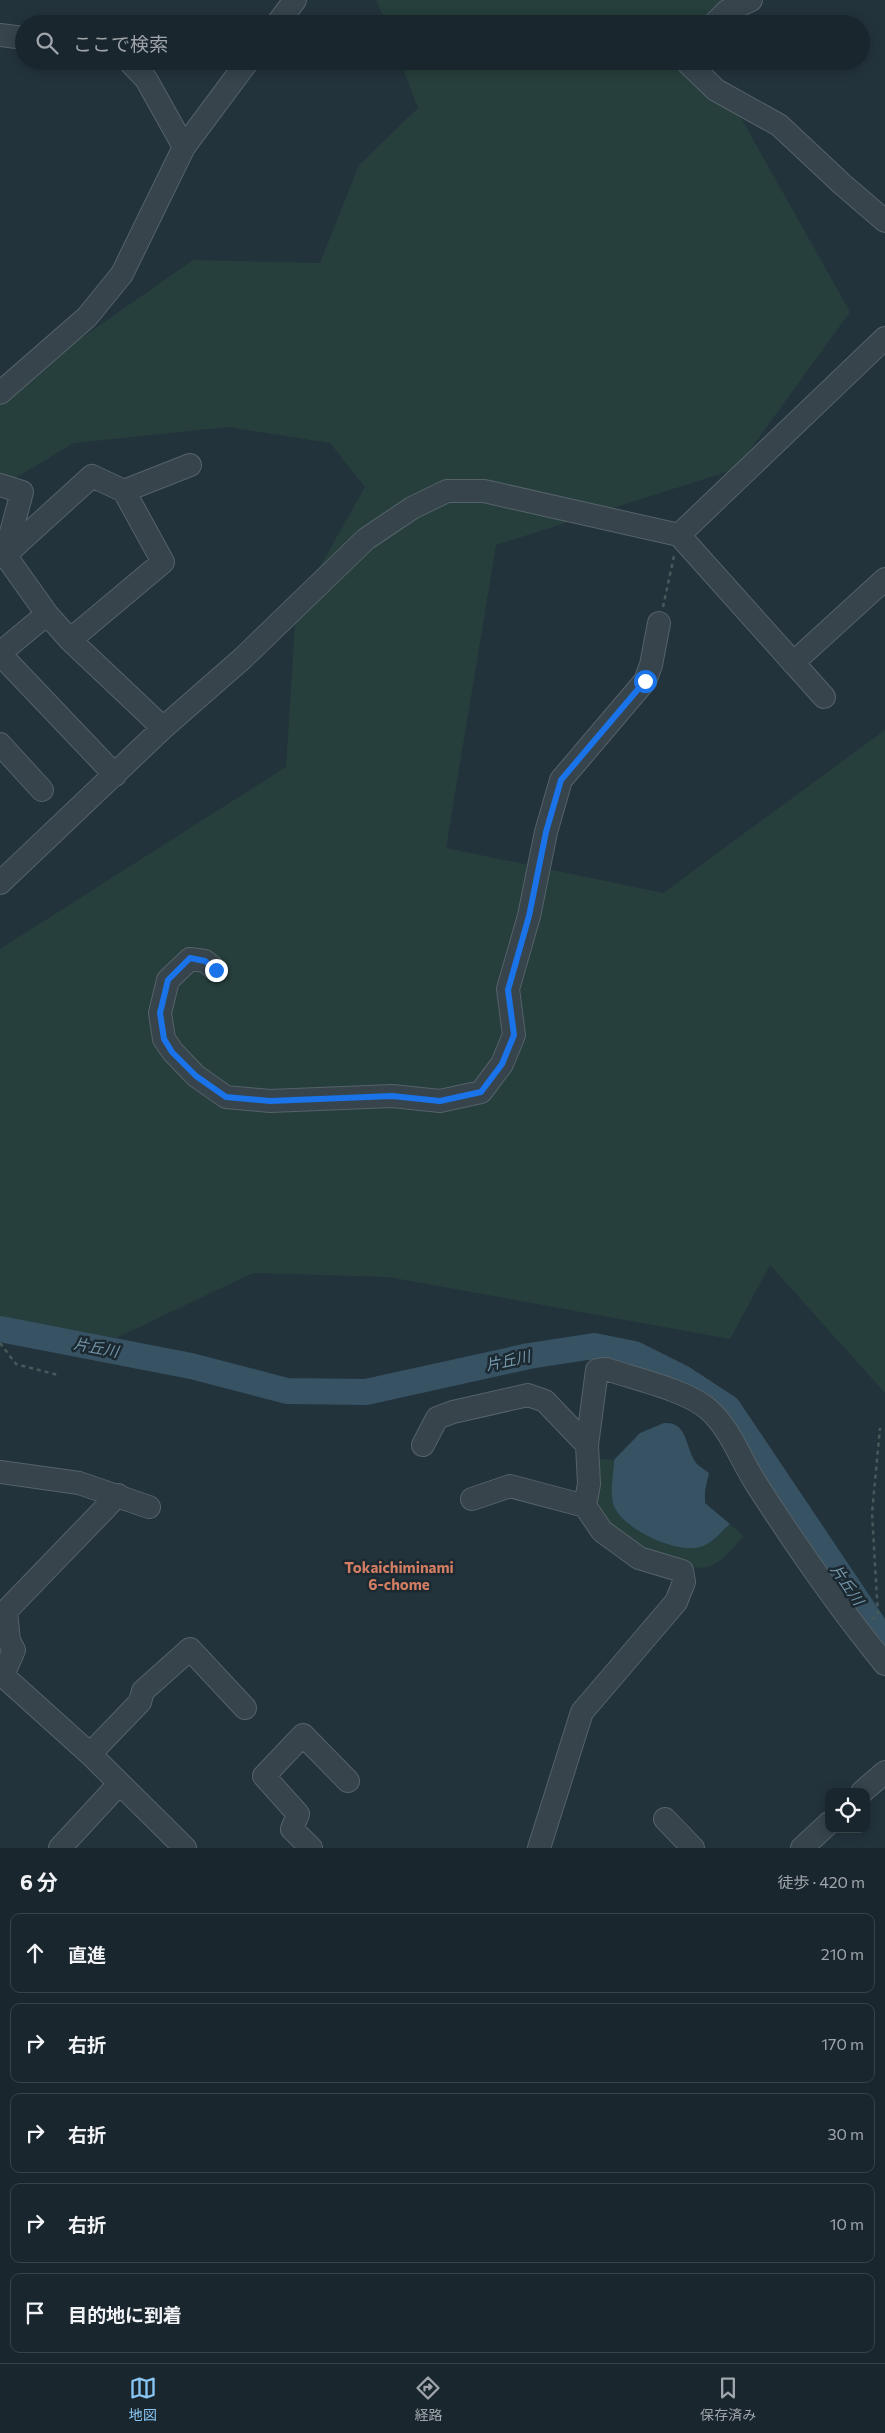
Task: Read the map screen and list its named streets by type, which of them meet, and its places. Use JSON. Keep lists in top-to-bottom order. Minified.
{"districts":["Tokaichiminami 6-chome"],"water":["片丘川"],"page":{"search":"ここで検索","heading":["6 分","徒歩 · 420 m"],"list":[["直進","210 m"],["右折","170 m"],["右折","30 m"],["右折","10 m"],"目的地に到着"],"nav":["地図","経路","保存済み"]}}
